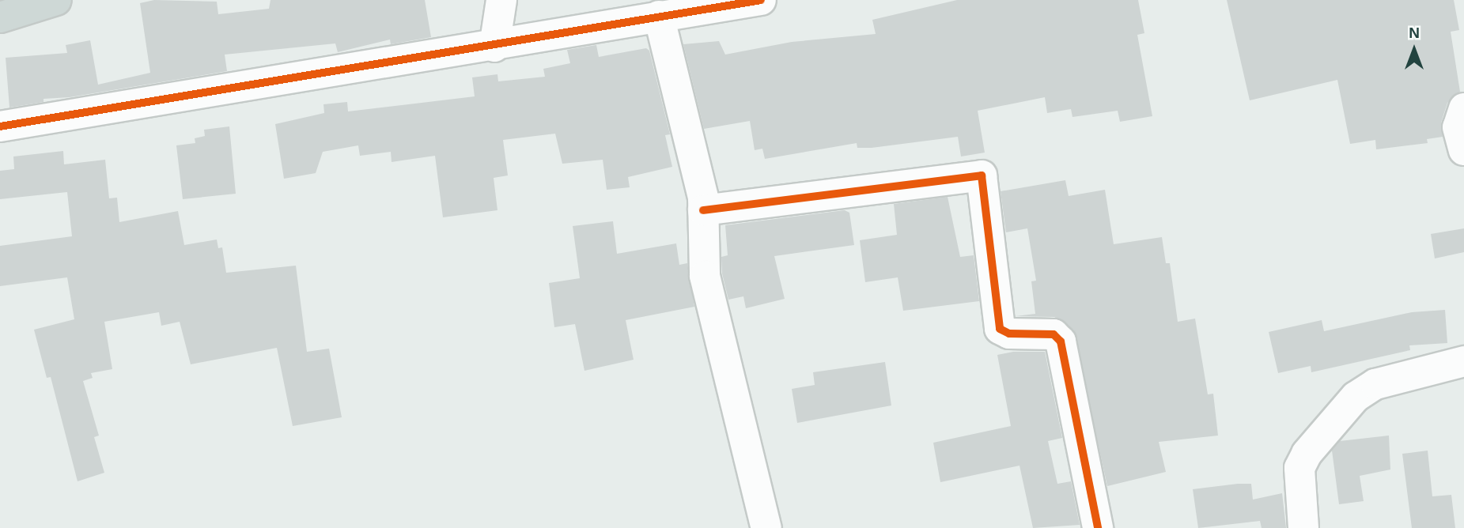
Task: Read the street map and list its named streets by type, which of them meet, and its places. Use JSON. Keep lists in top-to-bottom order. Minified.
{"north":"top"}
